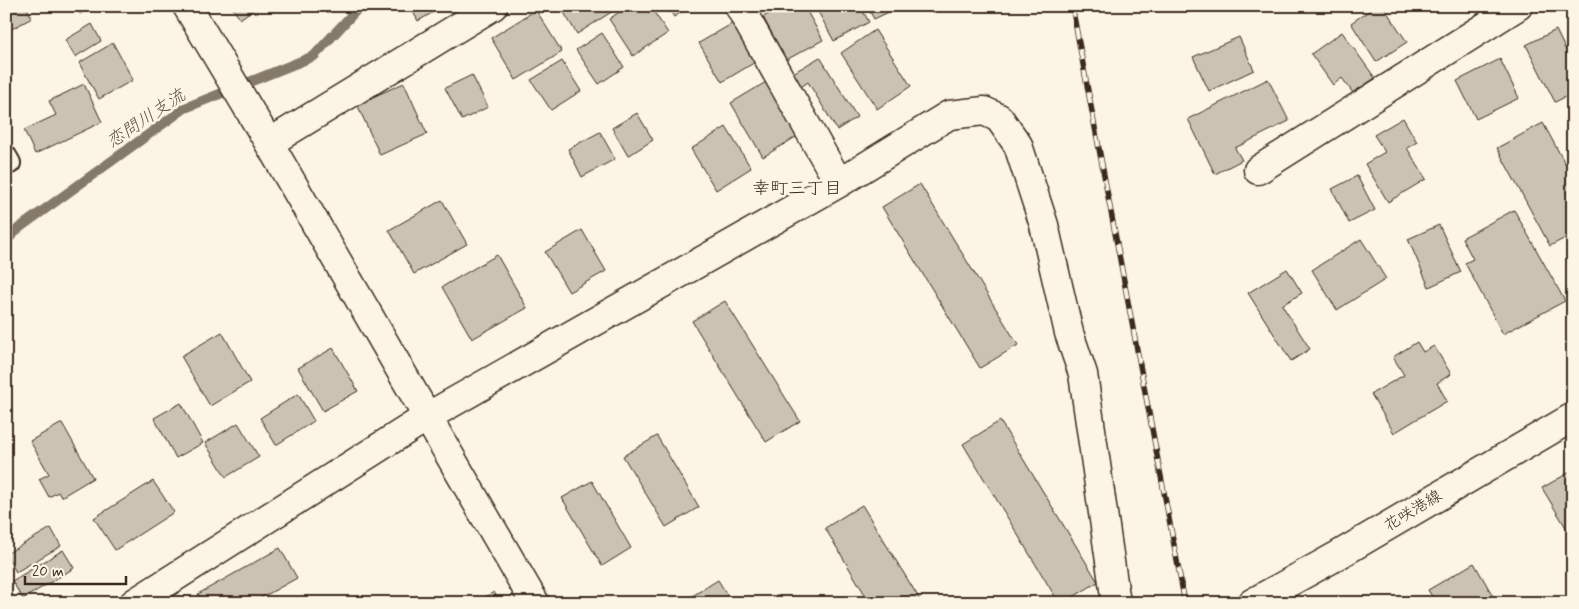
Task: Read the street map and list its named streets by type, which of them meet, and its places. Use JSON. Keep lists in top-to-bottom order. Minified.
{"streets":{"street":["花咲港線"]},"districts":["幸町三丁目"],"water":["恋問川支流"],"scale_bar":"20 m"}
